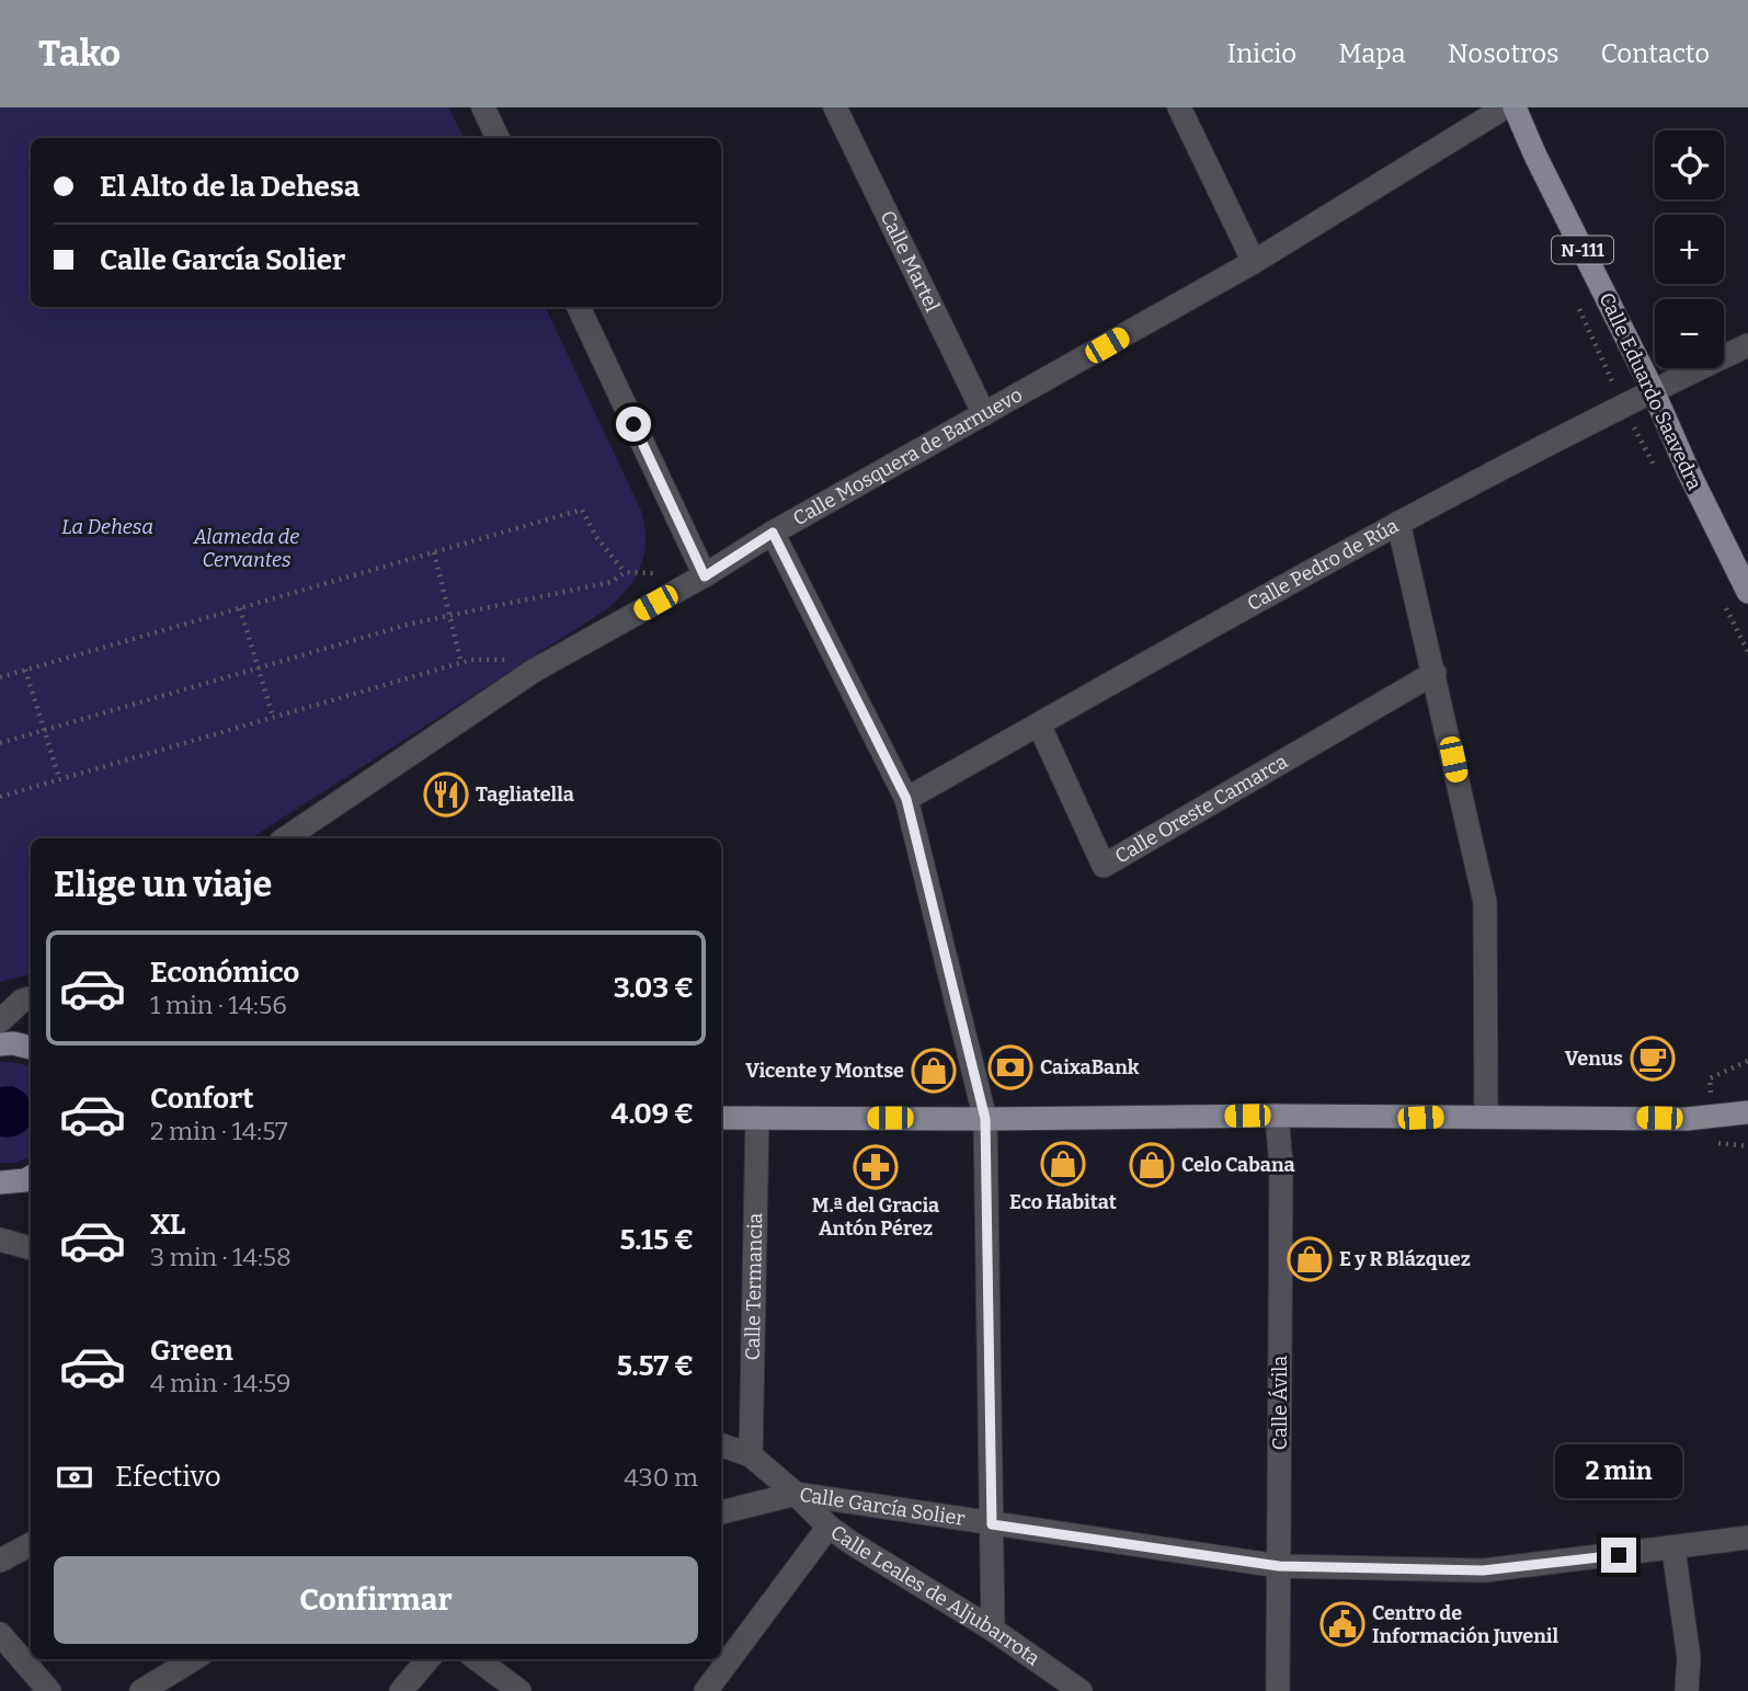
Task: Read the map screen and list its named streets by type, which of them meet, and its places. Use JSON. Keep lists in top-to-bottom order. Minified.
{"streets":{"main road":["N-111","Calle Eduardo Saavedra"],"street":["Calle Martel","Calle Mosquera de Barnuevo","Calle Pedro de Rúa","Calle Oreste Camarca","Calle Termancia","Calle Ávila","Calle García Solier","Calle Leales de Aljubarrota"]},"crossings":[["Calle Martel","Calle Mosquera de Barnuevo"],["Calle Eduardo Saavedra","Calle Pedro de Rúa"],["Calle Pedro de Rúa","Calle Oreste Camarca"],["Calle Termancia","Calle García Solier"],["Calle Ávila","Calle García Solier"],["Calle García Solier","Calle Leales de Aljubarrota"]],"parks":["La Dehesa","Alameda de Cervantes"],"places":{"restaurant":["Tagliatella"],"cafe":["Venus"],"bank":["CaixaBank"],"shop":["Vicente y Montse","Eco Habitat","Celo Cabana","E y R Blázquez"],"pharmacy":["M.ª del Gracia Antón Pérez"],"public building":["Centro de Información Juvenil"]},"page":{"header":"Tako","nav":["Inicio","Mapa","Nosotros","Contacto"],"map_buttons":["+","−"],"banner":["El Alto de la Dehesa","Calle García Solier"],"heading":"Elige un viaje","list":[{"name":"Económico","note":"1 min · 14:56","value":"3.03 €"},{"name":"Confort","note":"2 min · 14:57","value":"4.09 €"},{"name":"XL","note":"3 min · 14:58","value":"5.15 €"},{"name":"Green","note":"4 min · 14:59","value":"5.57 €"}],"pay":["Efectivo","430 m"],"bubble":"2 min","buttons":"Confirmar"}}
